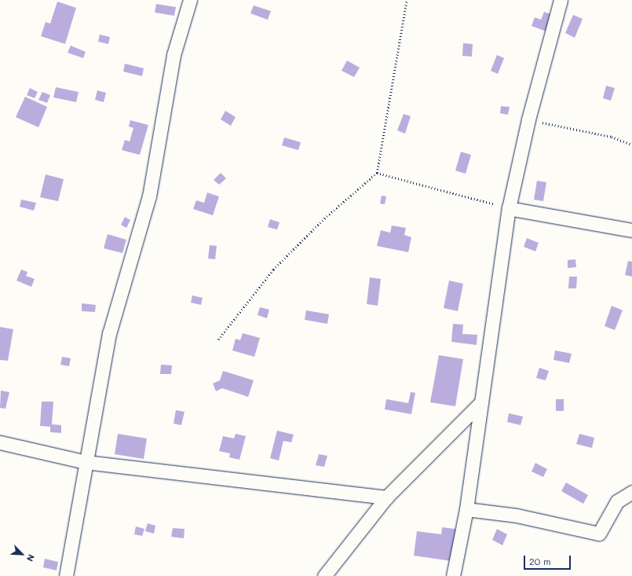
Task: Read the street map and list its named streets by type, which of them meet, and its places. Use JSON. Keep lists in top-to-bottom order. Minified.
{"scale_bar":"20 m","north":"bottom right"}
